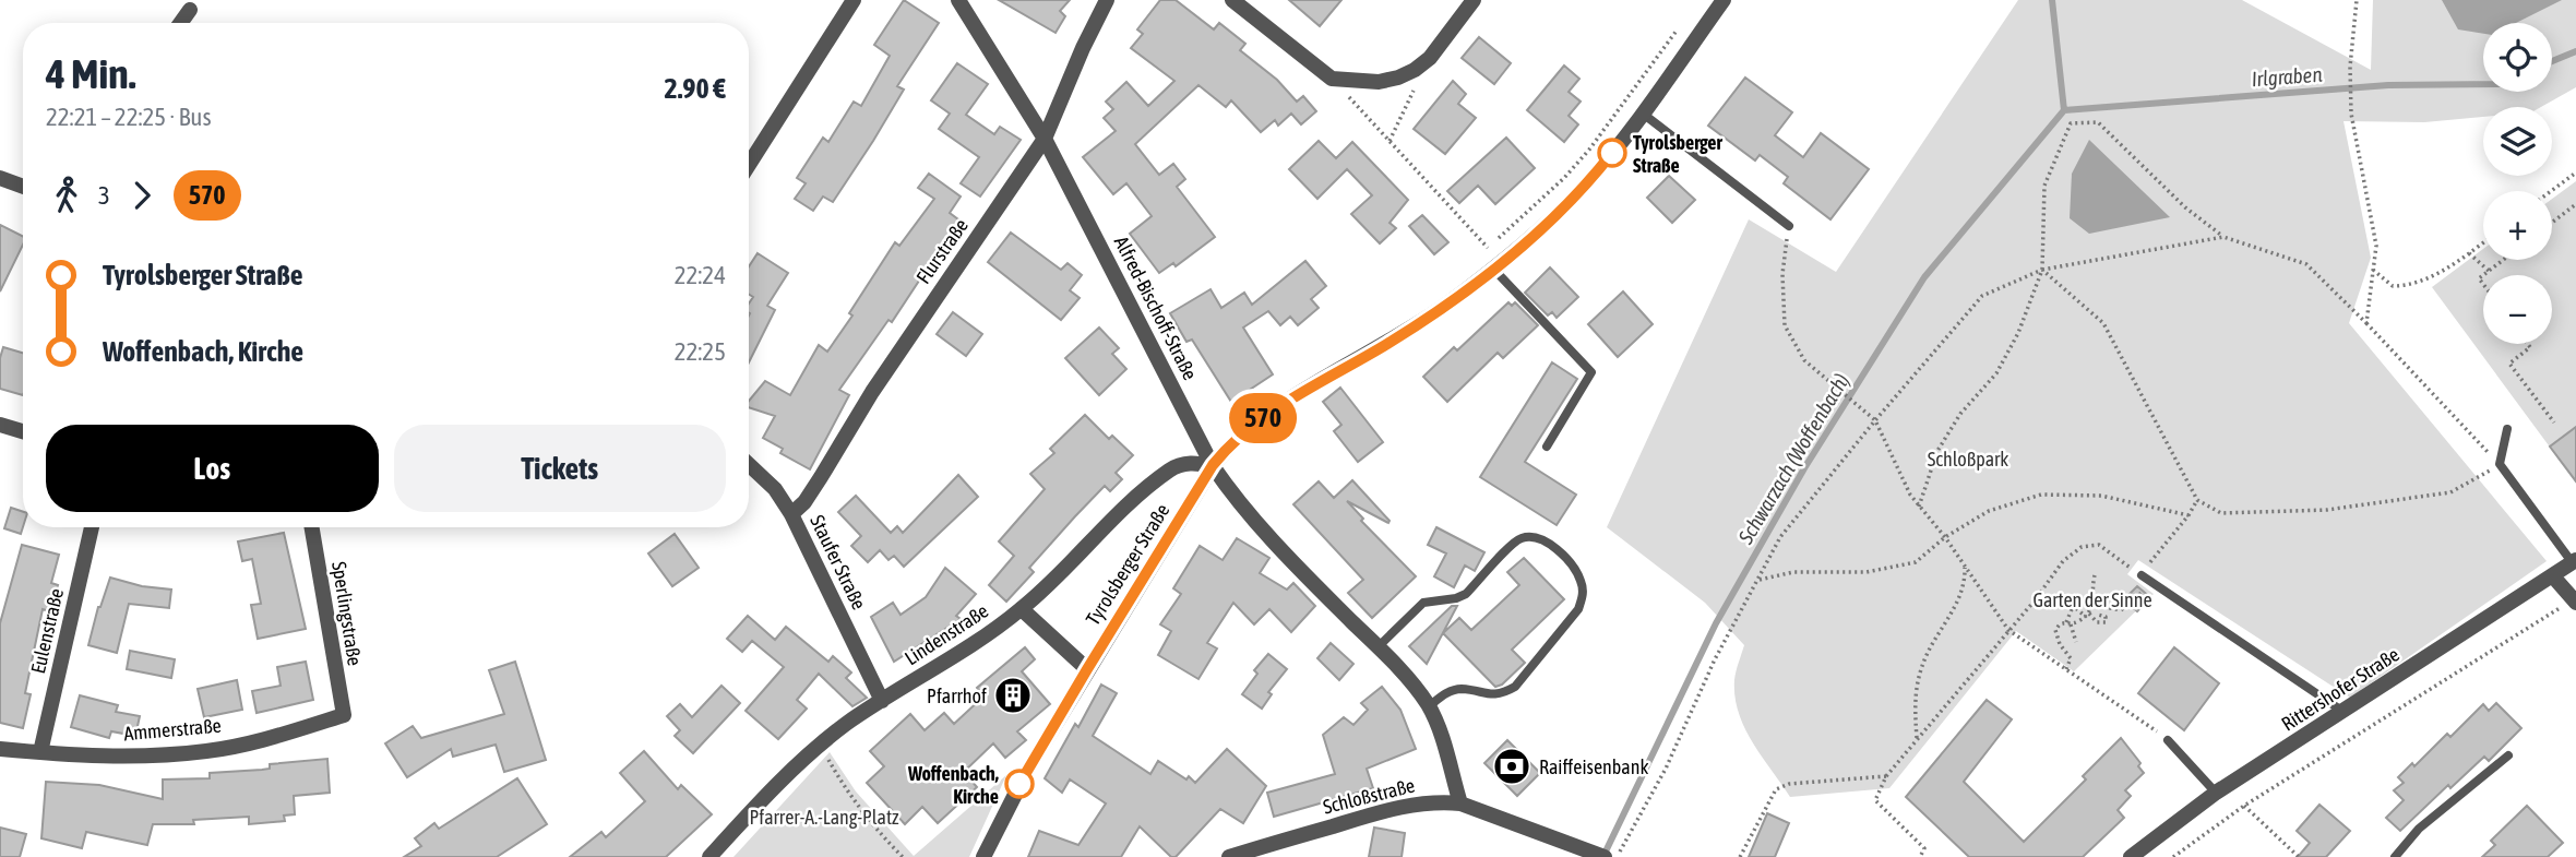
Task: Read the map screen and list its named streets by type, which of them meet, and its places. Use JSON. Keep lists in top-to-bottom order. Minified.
{"streets":{"street":["Flurstraße","Alfred-Bischoff-Straße","Staufer Straße","Tyrolsberger Straße","Sperlingstraße","Eulenstraße","Lindenstraße","Rittershofer Straße","Ammerstraße","Schloßstraße"]},"crossings":[["Flurstraße","Alfred-Bischoff-Straße"],["Flurstraße","Staufer Straße"],["Alfred-Bischoff-Straße","Tyrolsberger Straße"],["Alfred-Bischoff-Straße","Lindenstraße"],["Alfred-Bischoff-Straße","Schloßstraße"],["Staufer Straße","Lindenstraße"],["Tyrolsberger Straße","Lindenstraße"],["Sperlingstraße","Ammerstraße"],["Eulenstraße","Ammerstraße"]],"water":["Irlgraben","Schwarzach (Woffenbach)"],"parks":["Schloßpark","Garten der Sinne","Pfarrer-A.-Lang-Platz"],"places":{"other":["Tyrolsberger Straße","Woffenbach, Kirche"],"building":["Pfarrhof"],"bank":["Raiffeisenbank"]},"lines":["bus line 570"],"page":{"on_map":"570","map_buttons":["+","−"],"heading":["4 Min.","22:21 – 22:25 · Bus","2.90 €"],"legs":["3","570"],"list":[{"name":"Tyrolsberger Straße","value":"22:24"},{"name":"Woffenbach, Kirche","value":"22:25"}],"buttons":["Los","Tickets"]}}
